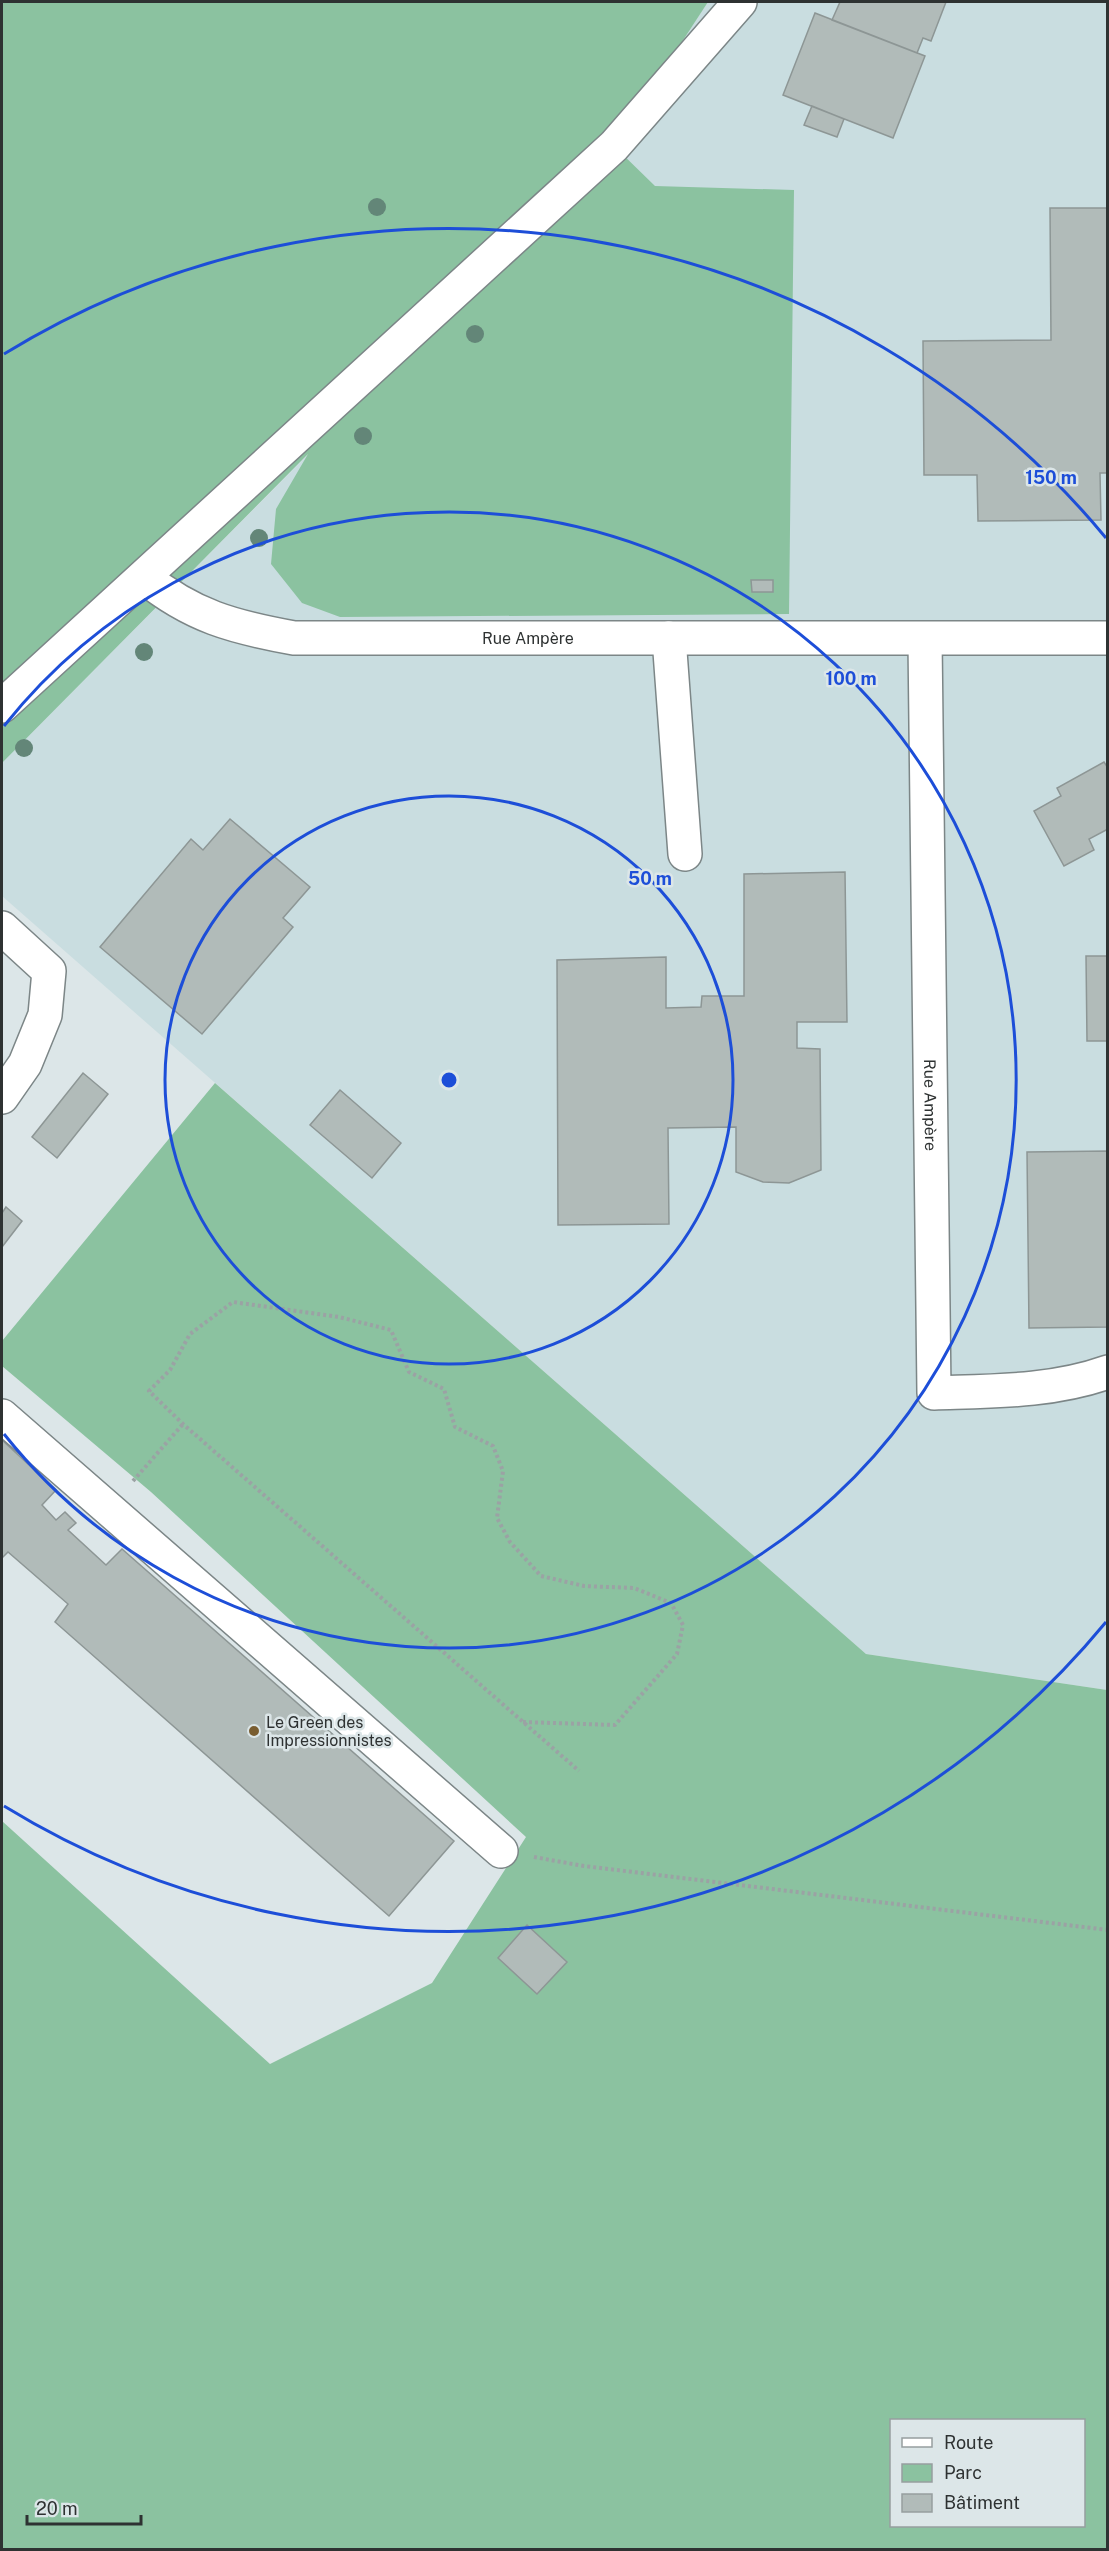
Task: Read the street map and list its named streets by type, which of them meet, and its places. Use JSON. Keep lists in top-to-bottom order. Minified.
{"streets":{"street":["Rue Ampère"]},"places":["Le Green des Impressionnistes"],"legend":["Route","Parc","Bâtiment"],"scale_bar":"20 m","rings":["150 m","100 m","50 m"]}
